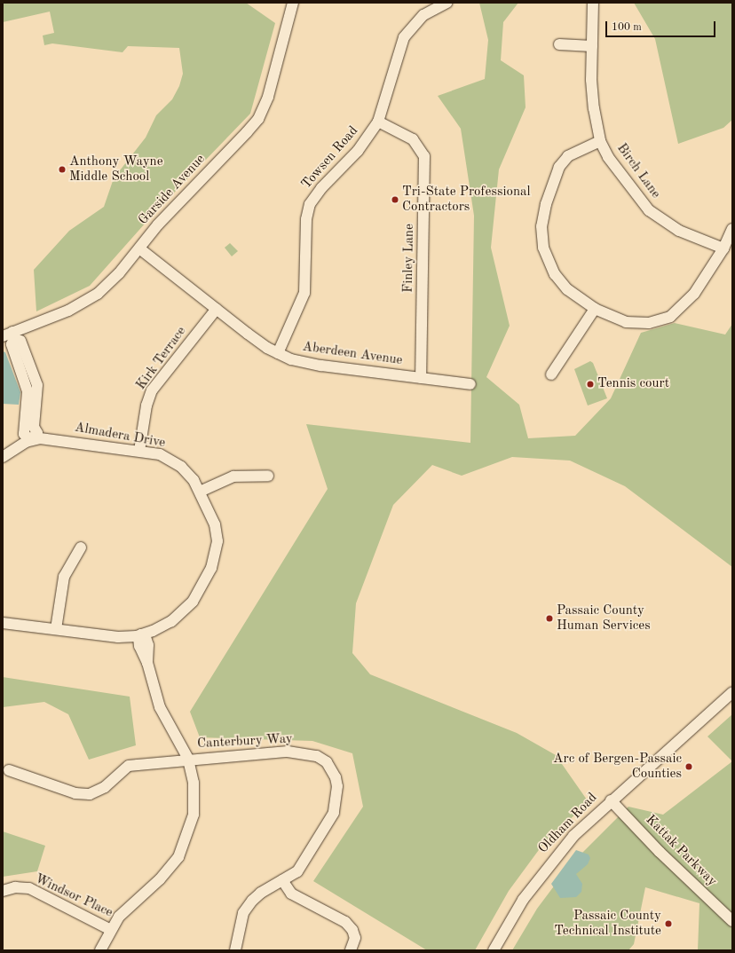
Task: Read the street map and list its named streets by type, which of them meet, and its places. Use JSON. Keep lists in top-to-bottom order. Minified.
{"streets":{"street":["Towsen Road","Birch Lane","Garside Avenue","Finley Lane","Aberdeen Avenue","Kirk Terrace","Almadera Drive","Canterbury Way","Oldham Road","Kattak Parkway","Windsor Place"]},"crossings":[["Towsen Road","Finley Lane"],["Towsen Road","Aberdeen Avenue"],["Garside Avenue","Aberdeen Avenue"],["Finley Lane","Aberdeen Avenue"],["Aberdeen Avenue","Kirk Terrace"],["Kirk Terrace","Almadera Drive"],["Oldham Road","Kattak Parkway"]],"places":["Anthony Wayne Middle School","Tri-State Professional Contractors","Tennis court","Passaic County Human Services","Arc of Bergen-Passaic Counties","Passaic County Technical Institute"],"scale_bar":"100 m"}
